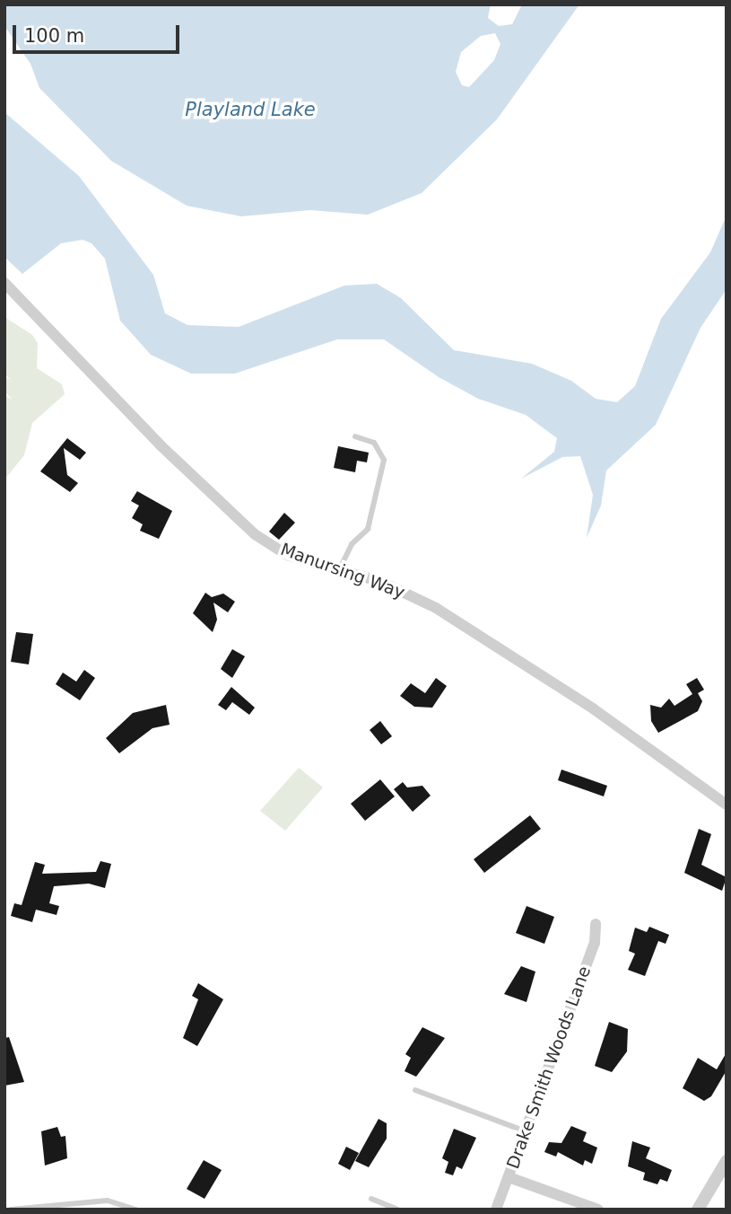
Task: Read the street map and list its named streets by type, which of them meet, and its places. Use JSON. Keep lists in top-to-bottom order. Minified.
{"streets":{"street":["Manursing Way","Drake Smith Woods Lane"]},"water":["Playland Lake"],"scale_bar":"100 m"}
